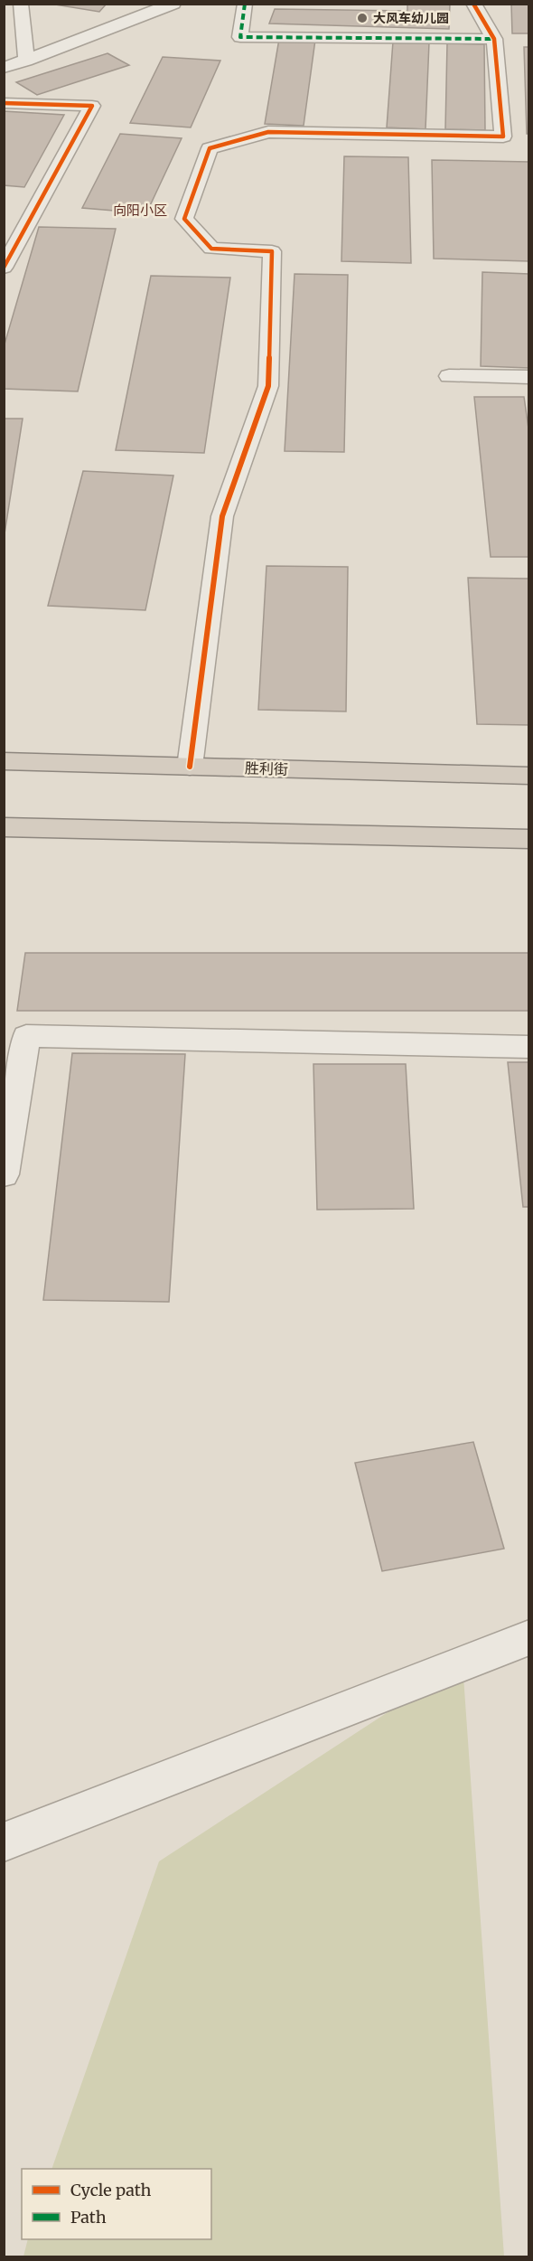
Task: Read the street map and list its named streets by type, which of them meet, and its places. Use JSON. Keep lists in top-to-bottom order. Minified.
{"streets":{"highway":["胜利街"]},"districts":["向阳小区"],"places":["大风车幼儿园"],"legend":["Cycle path","Path"]}
